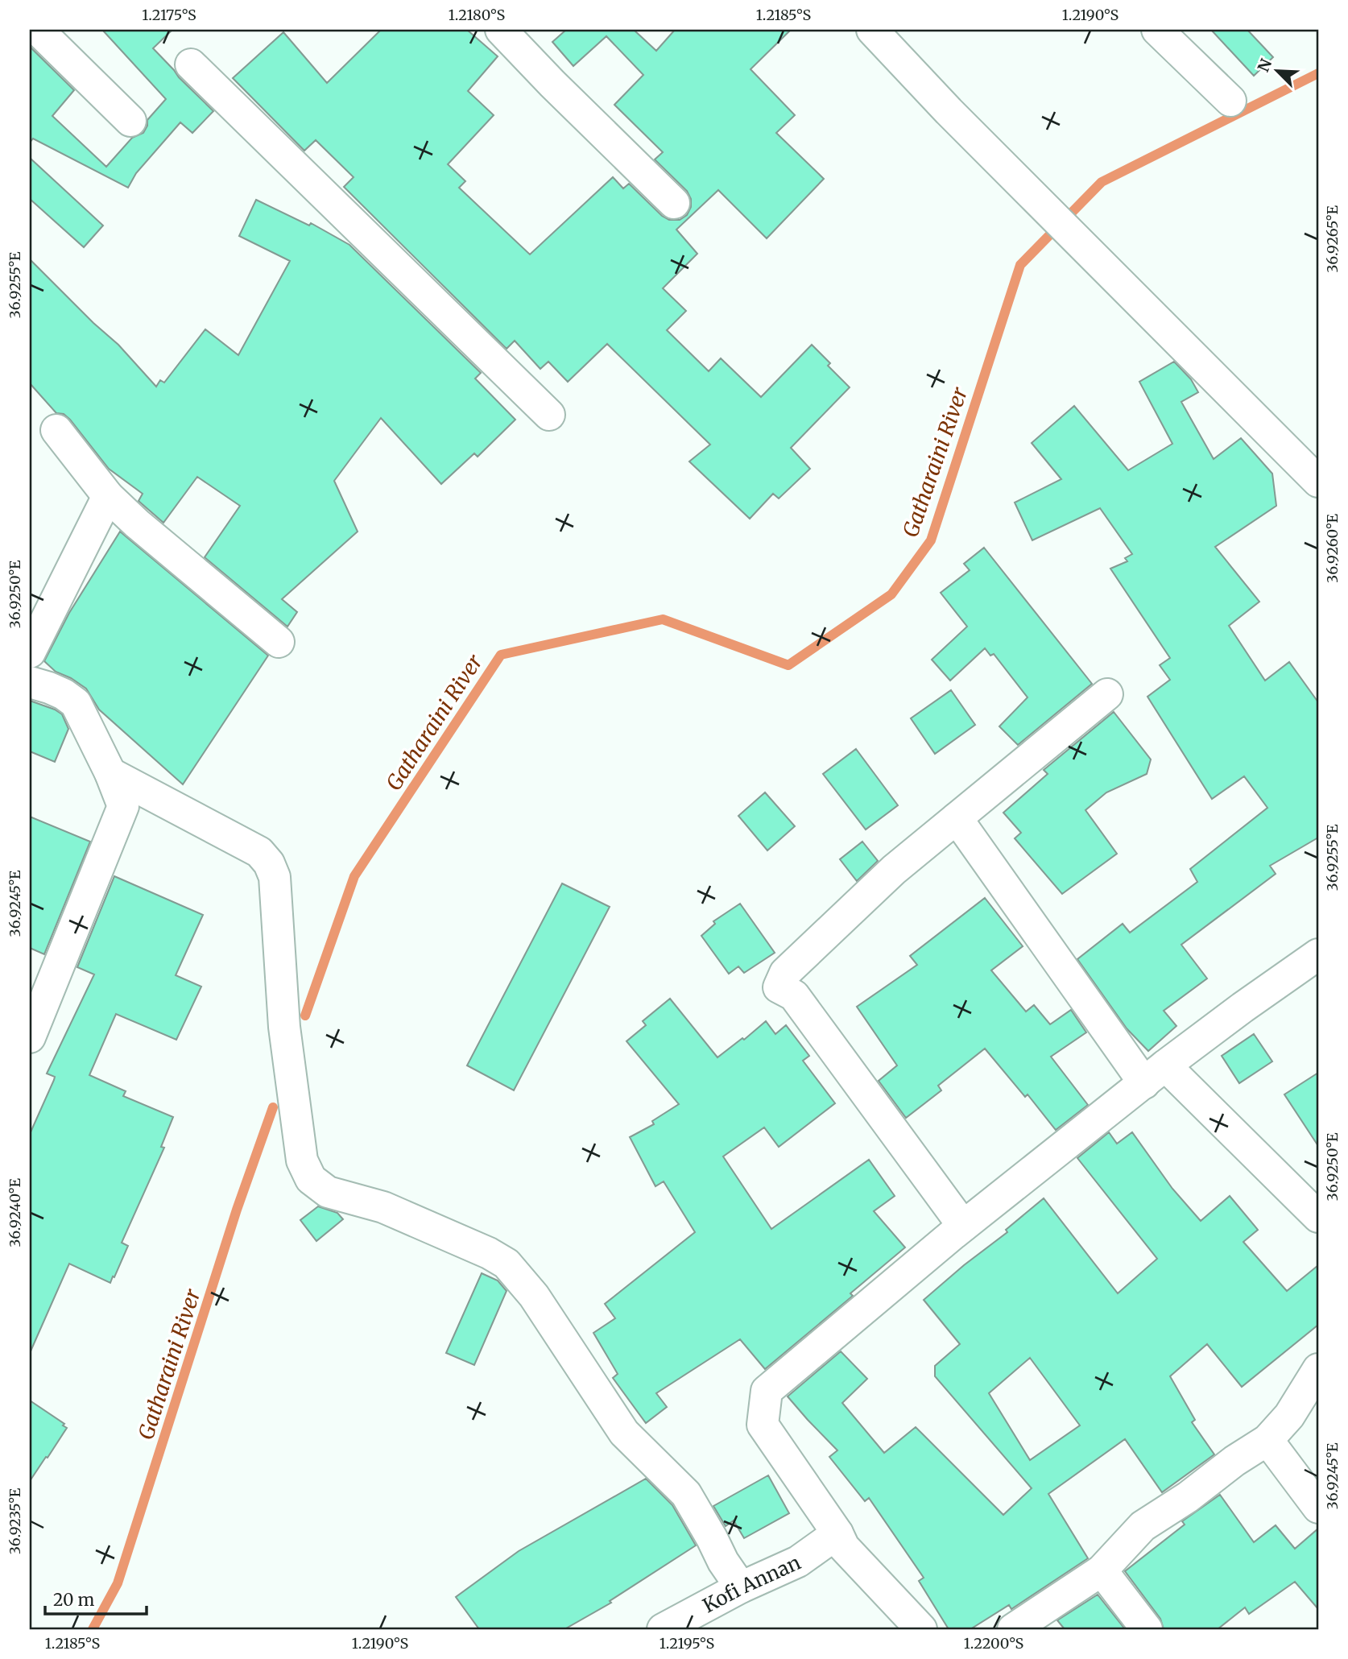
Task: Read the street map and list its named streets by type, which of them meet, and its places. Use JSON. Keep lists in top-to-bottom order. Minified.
{"streets":{"street":["Kofi Annan"]},"water":["Gatharaini River"],"scale_bar":"20 m","north":"top left","coordinates":["1.2175°S","1.2180°S","1.2185°S","1.2190°S","36.9265°E","36.9255°E","36.9260°E","36.9250°E","36.9245°E","36.9240°E","36.9235°E","1.2195°S","1.2200°S"]}
